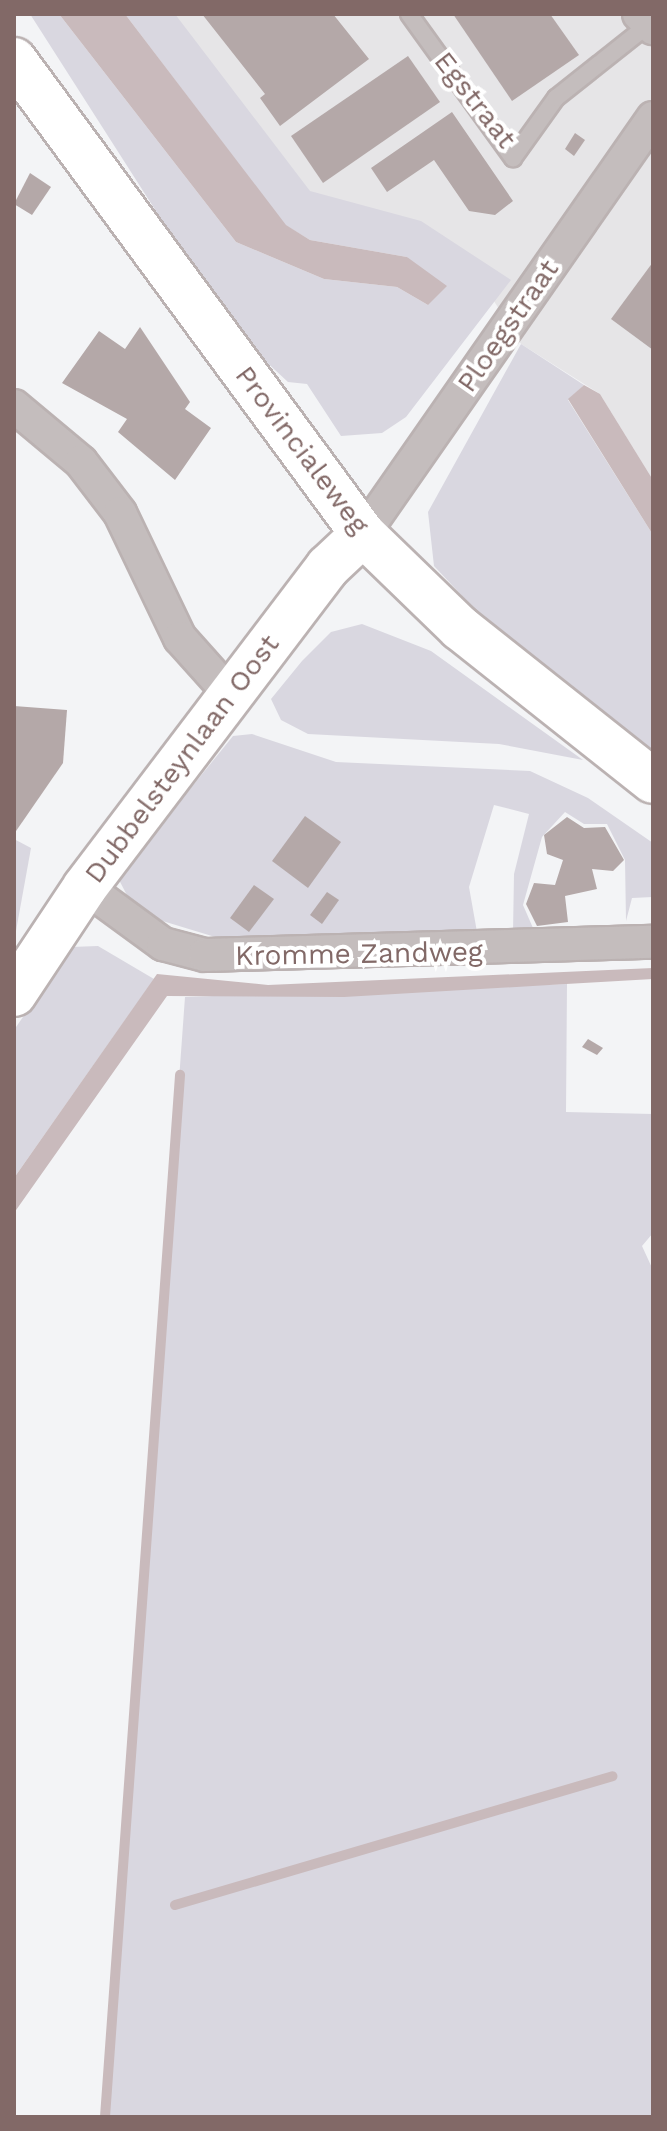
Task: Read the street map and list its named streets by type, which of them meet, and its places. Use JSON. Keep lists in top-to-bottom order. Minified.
{"streets":{"main road":["Provincialeweg","Dubbelsteynlaan Oost"],"street":["Ploegstraat","Kromme Zandweg"],"lane":["Egstraat"]},"crossings":[["Ploegstraat","Provincialeweg"],["Ploegstraat","Dubbelsteynlaan Oost"],["Provincialeweg","Dubbelsteynlaan Oost"],["Dubbelsteynlaan Oost","Kromme Zandweg"]]}
